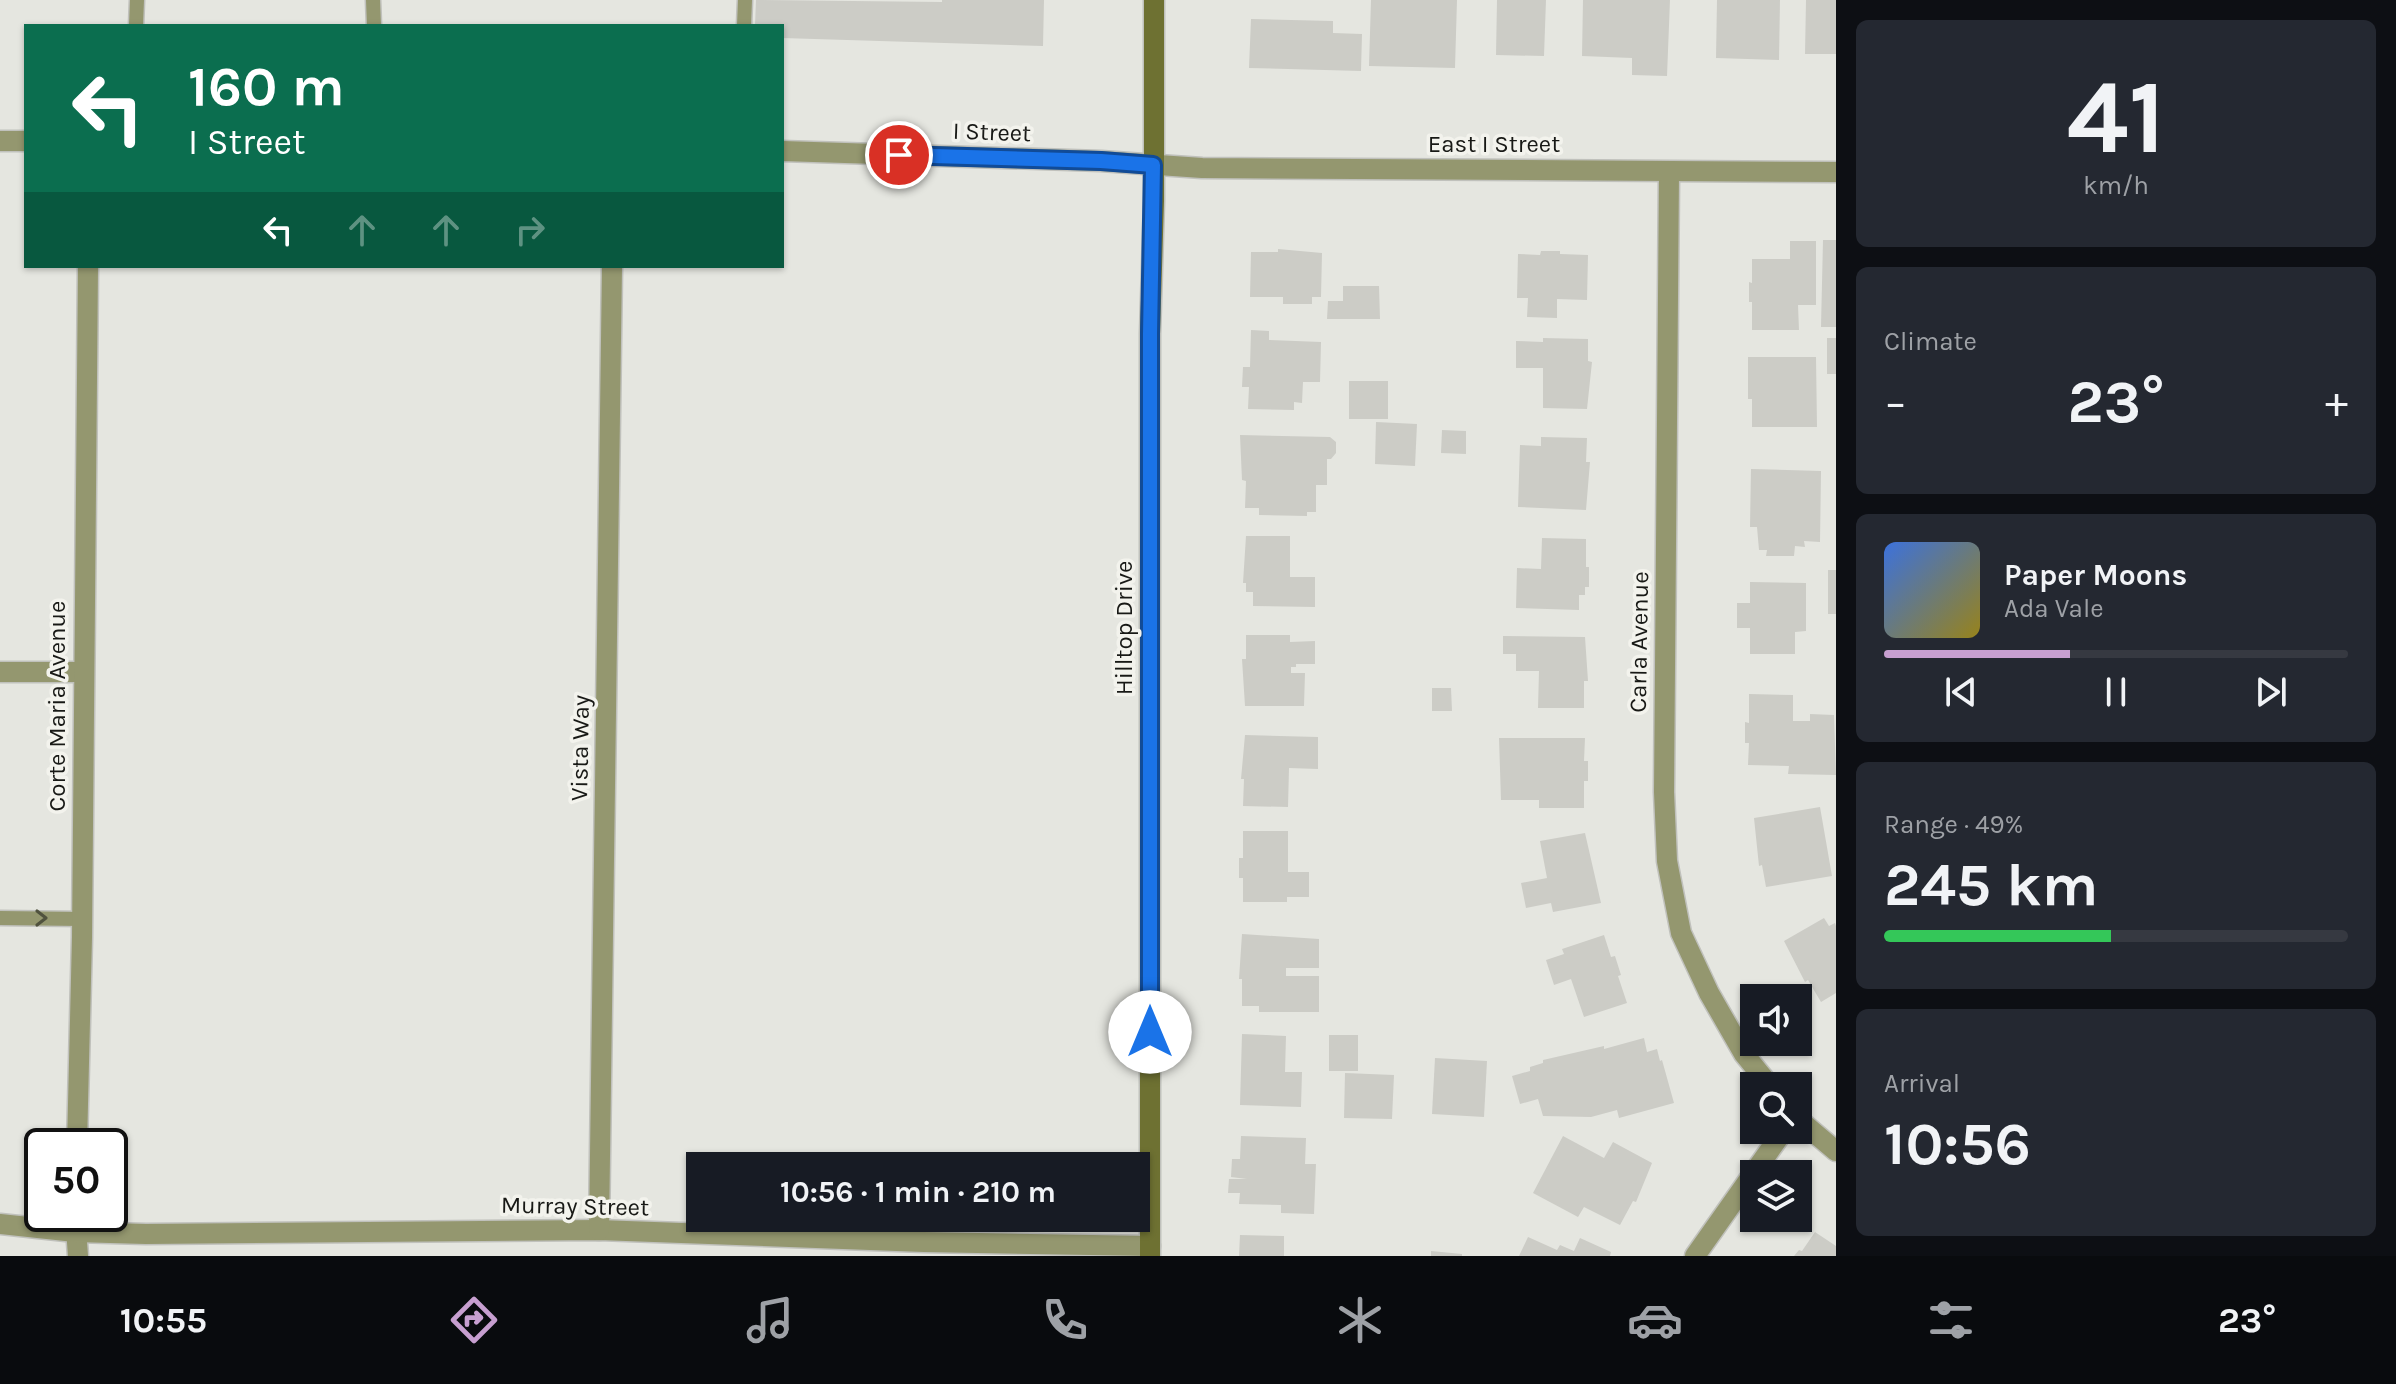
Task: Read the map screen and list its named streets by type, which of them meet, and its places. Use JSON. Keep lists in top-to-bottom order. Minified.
{"streets":{"main road":["Hilltop Drive"],"street":["I Street","East I Street","Carla Avenue","Corte Maria Avenue","Vista Way","Murray Street"]},"crossings":[["I Street","East I Street"],["I Street","Hilltop Drive"],["East I Street","Hilltop Drive"],["East I Street","Carla Avenue"],["Hilltop Drive","Murray Street"],["Vista Way","Murray Street"]],"page":{"tile":[["41","km/h"],"Climate",["Range · 49%","245 km"],["Arrival","10:56"]],"turn":["160 m","I Street"],"heat":["−","23°","+"],"song":["Paper Moons","Ada Vale"],"limit":"50","trip":"10:56 · 1 min · 210 m","tabs":["10:55","23°"]}}
